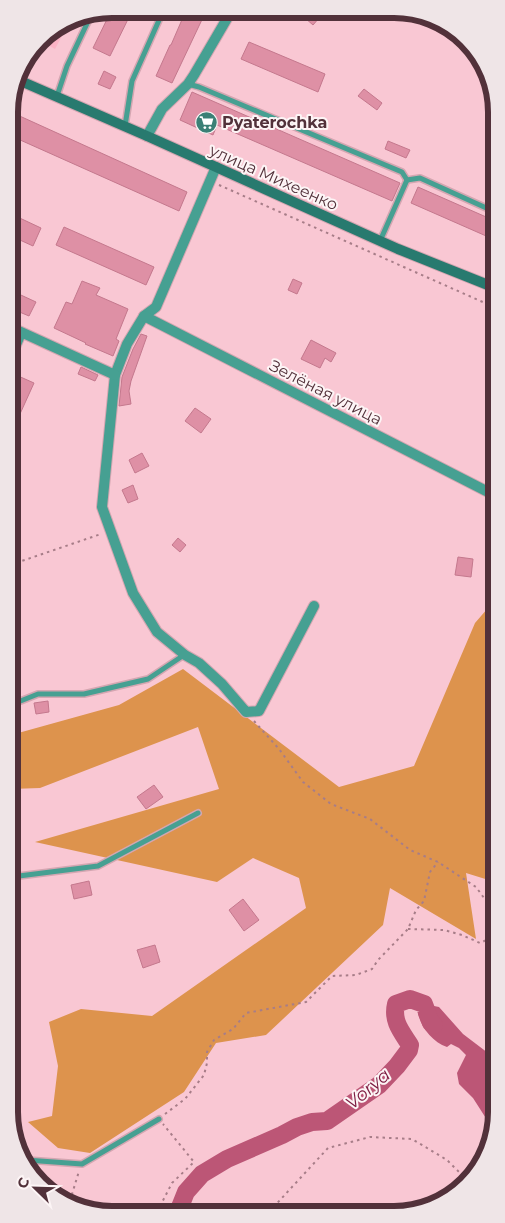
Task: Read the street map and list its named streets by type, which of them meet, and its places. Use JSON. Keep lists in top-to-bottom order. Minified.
{"streets":{"street":["улица Михеенко","Зелёная улица"]},"water":["Vorya"],"places":{"supermarket":["Pyaterochka"]},"north":"top left"}
